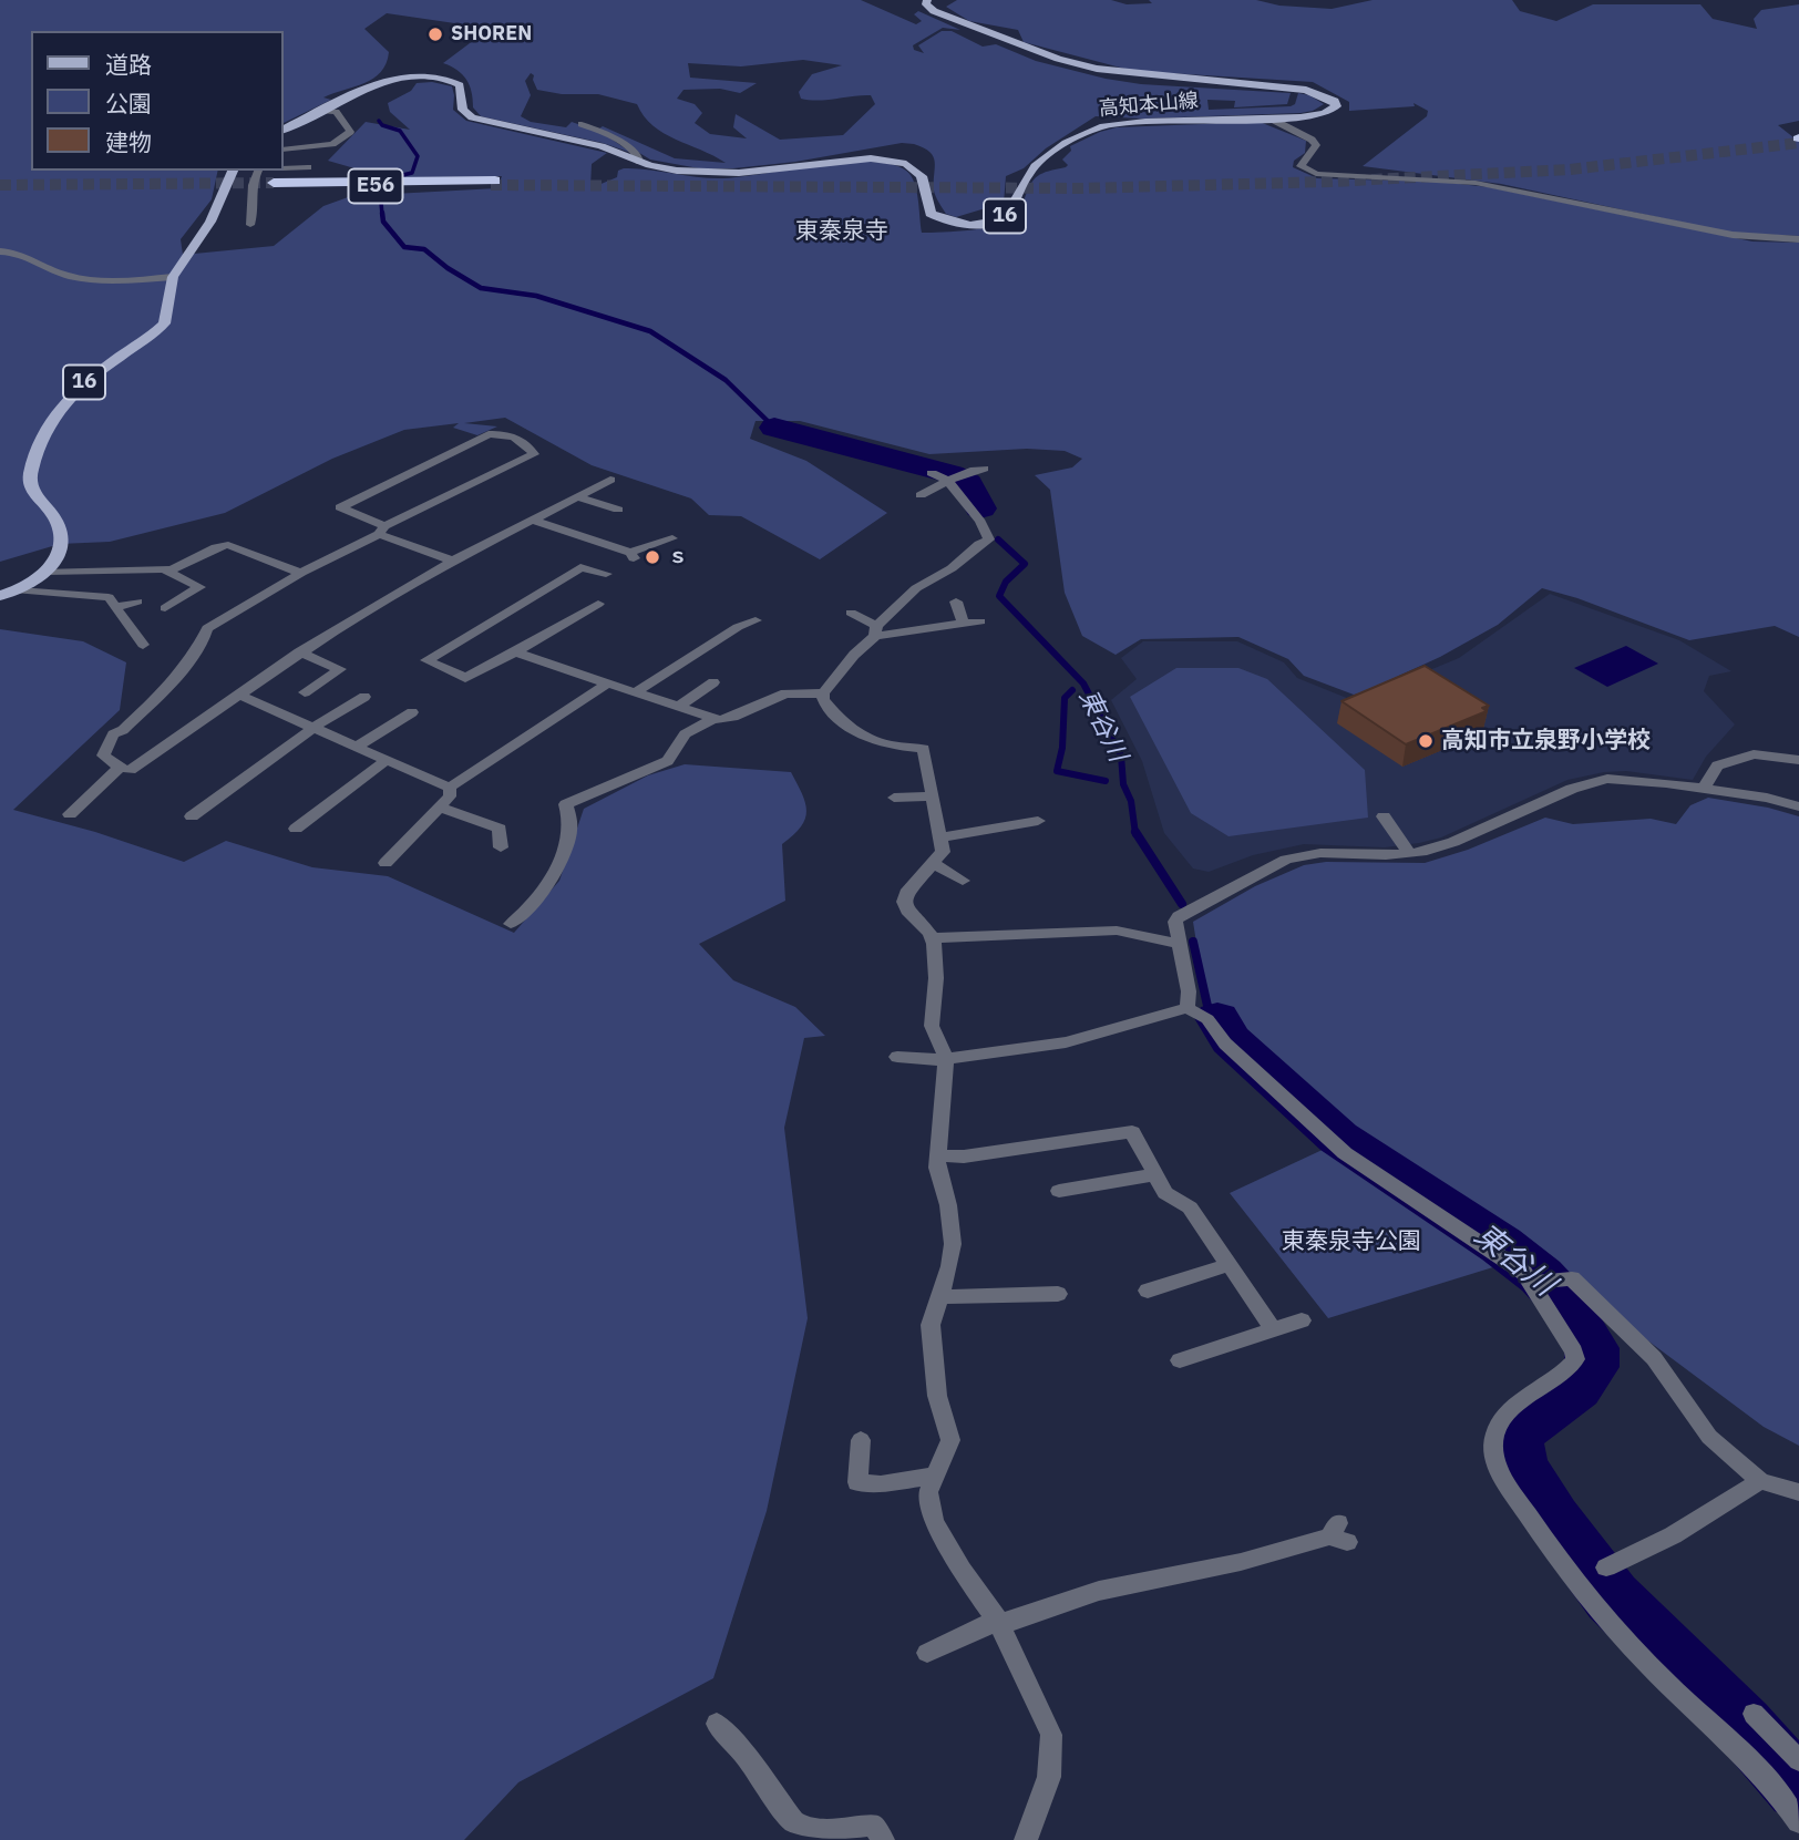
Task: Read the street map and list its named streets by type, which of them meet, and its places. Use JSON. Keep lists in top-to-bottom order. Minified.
{"streets":{"highway":["E56"],"main road":["高知本山線","16"]},"districts":["東秦泉寺"],"water":["東谷川"],"parks":["東秦泉寺公園"],"places":["SHOREN","ｓ","高知市立泉野小学校"],"legend":["道路","公園","建物"]}
